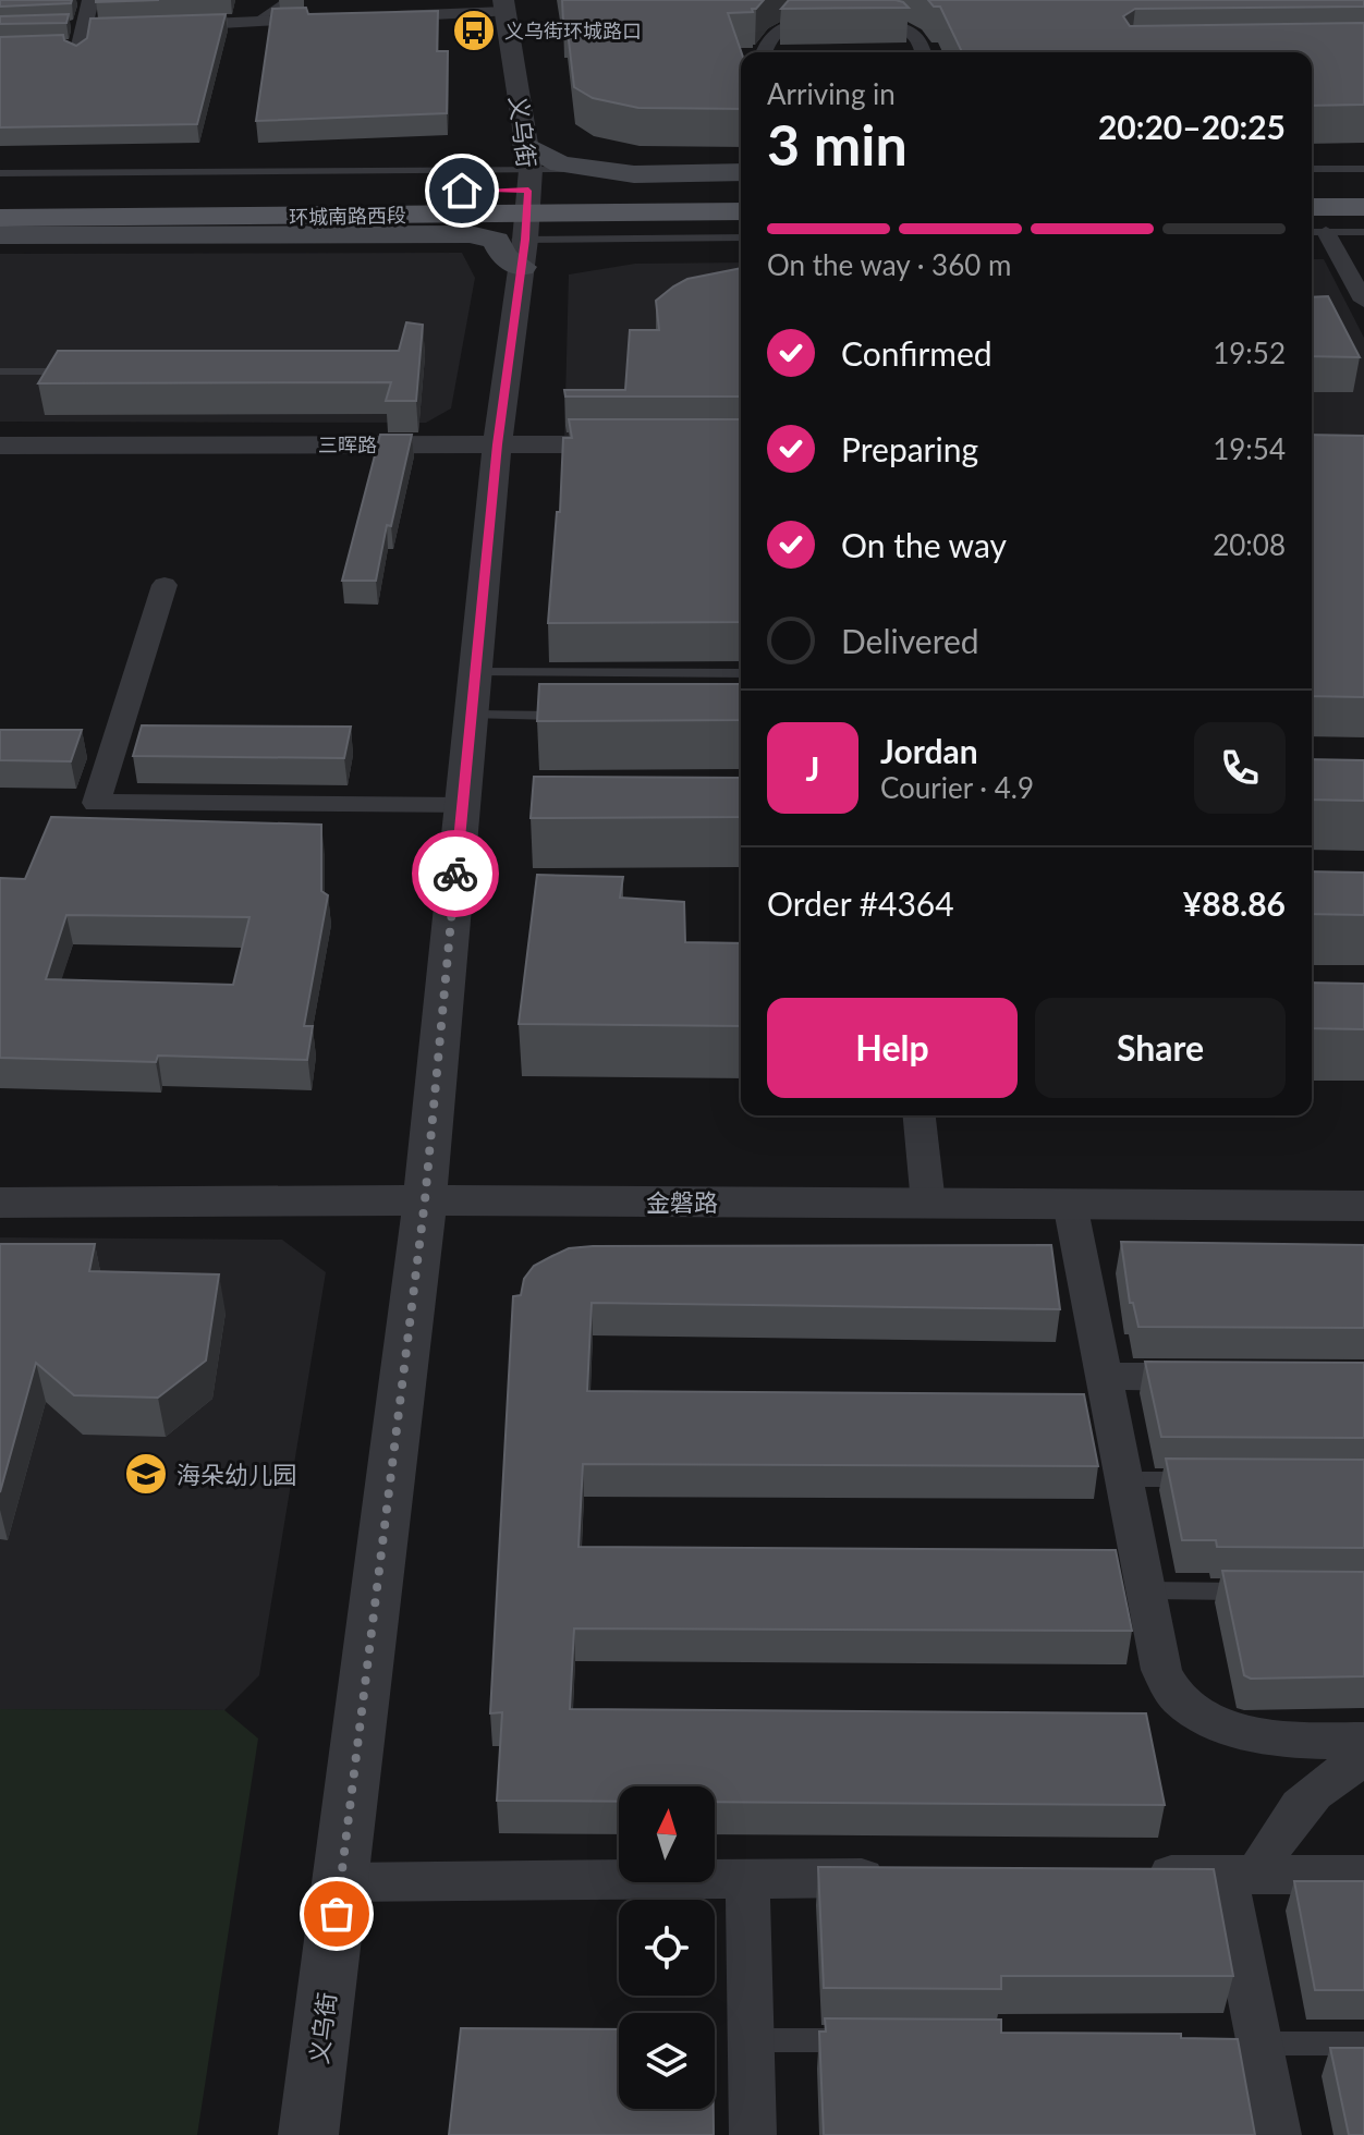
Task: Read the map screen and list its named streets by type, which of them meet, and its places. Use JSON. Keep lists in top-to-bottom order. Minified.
{"streets":{"main road":["环城南路西段"],"street":["义乌街","三晖路","金磐路"]},"crossings":[["义乌街","环城南路西段"],["义乌街","三晖路"],["义乌街","金磐路"]],"places":{"bus stop":["义乌街环城路口"],"school or university":["海朵幼儿园"]},"north":"top","page":{"heading":["3 min","Arriving in","20:20–20:25"],"panel":["Jordan","Courier · 4.9","Order #4364","¥88.86"],"bar":"On the way · 360 m","list":[["Confirmed","19:52"],["Preparing","19:54"],["On the way","20:08"],"Delivered"],"round":"J","buttons":["Help","Share"]}}
